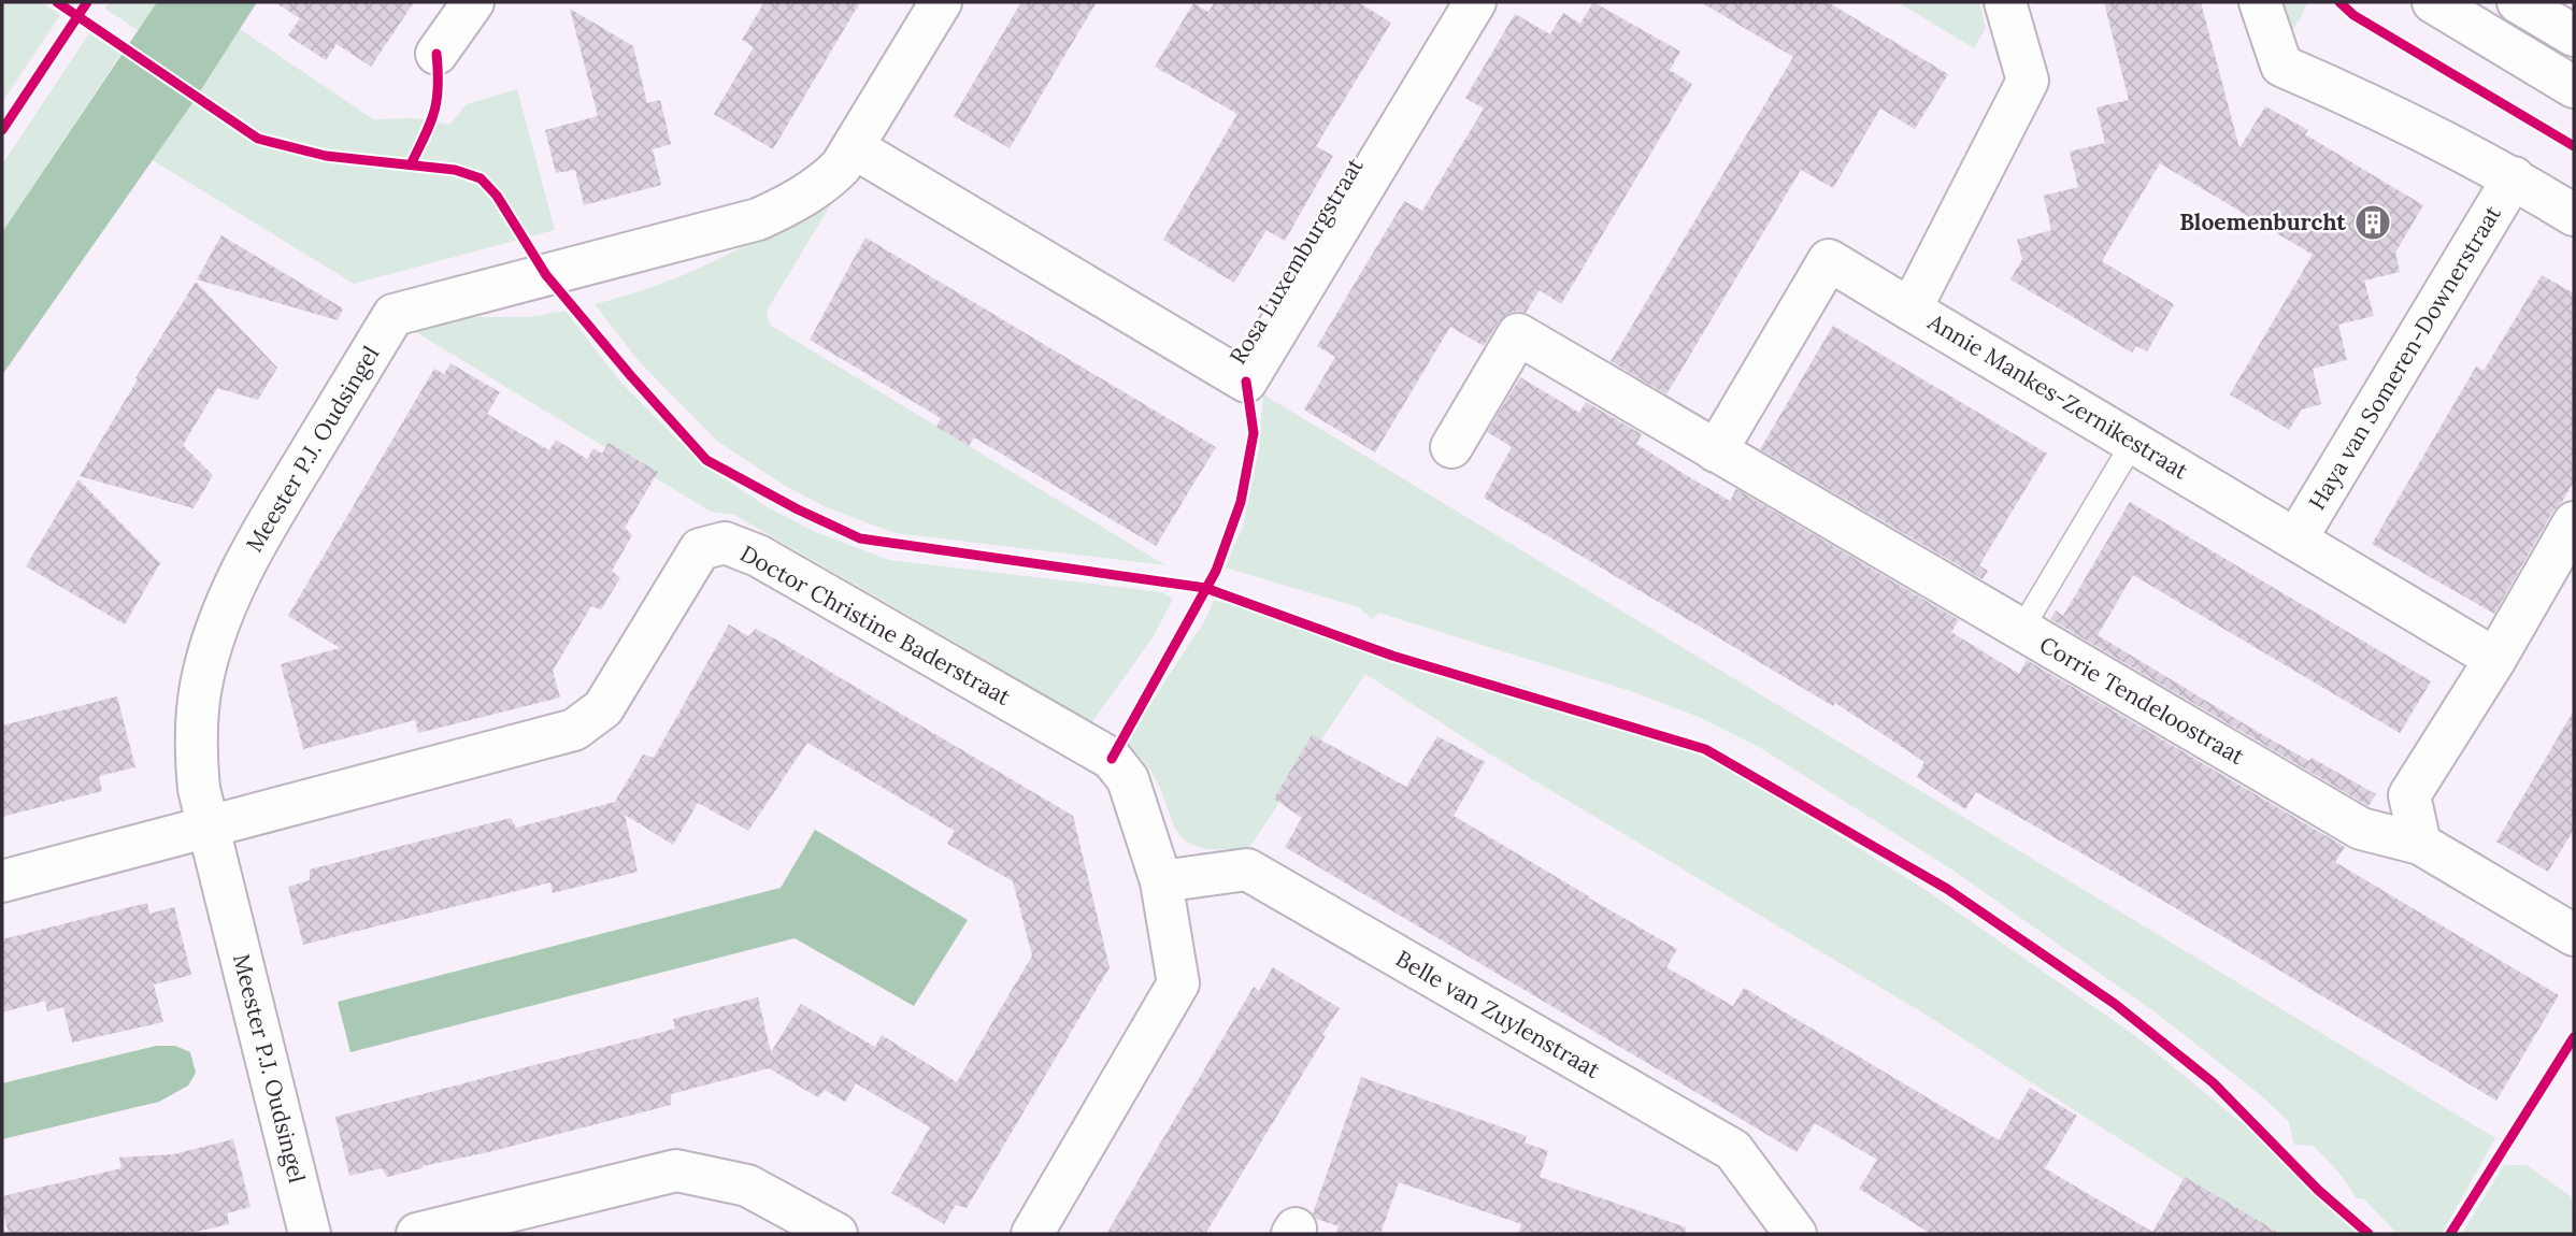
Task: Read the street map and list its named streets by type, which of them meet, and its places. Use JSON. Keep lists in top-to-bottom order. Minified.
{"streets":{"street":["Rosa Luxemburgstraat","Haya van Someren-Downerstraat","Annie Mankes-Zernikestraat","Meester P.J. Oudsingel","Doctor Christine Baderstraat","Corrie Tendeloostraat","Belle van Zuylenstraat"]},"crossings":[["Rosa Luxemburgstraat","Meester P.J. Oudsingel"],["Haya van Someren-Downerstraat","Annie Mankes-Zernikestraat"],["Meester P.J. Oudsingel","Doctor Christine Baderstraat"],["Doctor Christine Baderstraat","Belle van Zuylenstraat"]],"places":{"building":["Bloemenburcht"]}}
